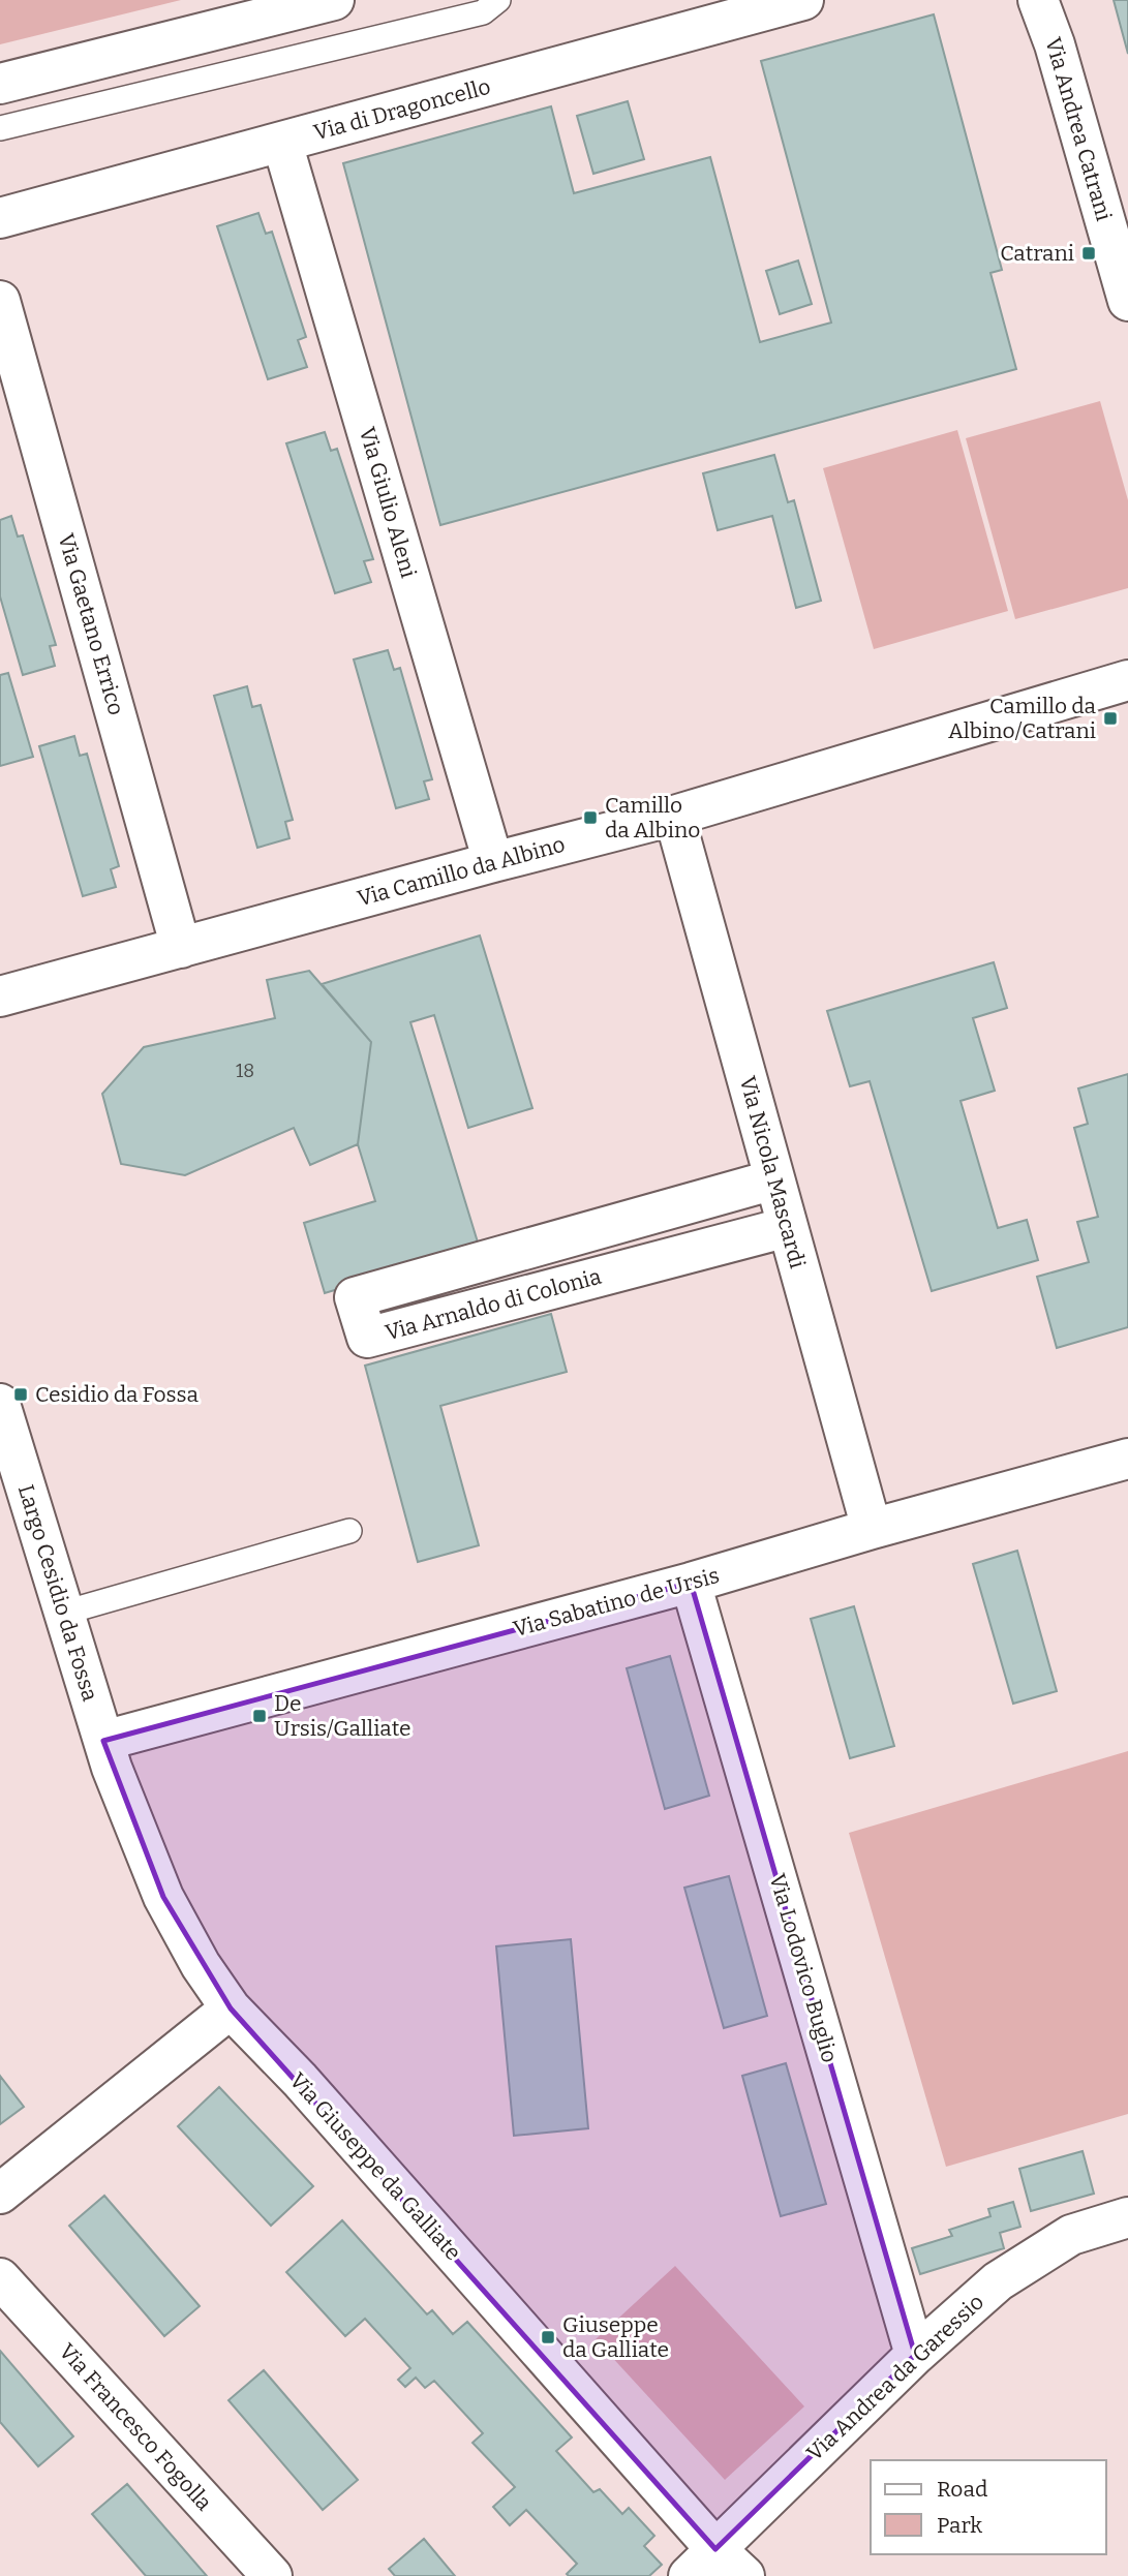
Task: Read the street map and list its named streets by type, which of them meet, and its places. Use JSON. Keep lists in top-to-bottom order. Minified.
{"streets":{"street":["Via di Dragoncello","Via Andrea Catrani","Via Giulio Aleni","Via Gaetano Errico","Via Camillo da Albino","Via Nicola Mascardi","Via Arnaldo di Colonia","Largo Cesidio da Fossa","Via Sabatino de Ursis","Via Lodovico Buglio","Via Giuseppe da Galliate","Via Andrea da Garessio","Via Francesco Fogolla"]},"crossings":[["Via di Dragoncello","Via Giulio Aleni"],["Via Giulio Aleni","Via Camillo da Albino"],["Via Gaetano Errico","Via Camillo da Albino"],["Via Camillo da Albino","Via Nicola Mascardi"],["Via Nicola Mascardi","Via Arnaldo di Colonia"],["Via Nicola Mascardi","Via Sabatino de Ursis"],["Largo Cesidio da Fossa","Via Sabatino de Ursis"],["Largo Cesidio da Fossa","Via Giuseppe da Galliate"],["Via Sabatino de Ursis","Via Lodovico Buglio"],["Via Sabatino de Ursis","Via Giuseppe da Galliate"],["Via Lodovico Buglio","Via Andrea da Garessio"],["Via Giuseppe da Galliate","Via Andrea da Garessio"]],"places":{"transit":["Catrani","Camillo da Albino/Catrani","Camillo da Albino","Cesidio da Fossa","De Ursis/Galliate","Giuseppe da Galliate"]},"house_numbers":["18"],"legend":["Road","Park"]}
